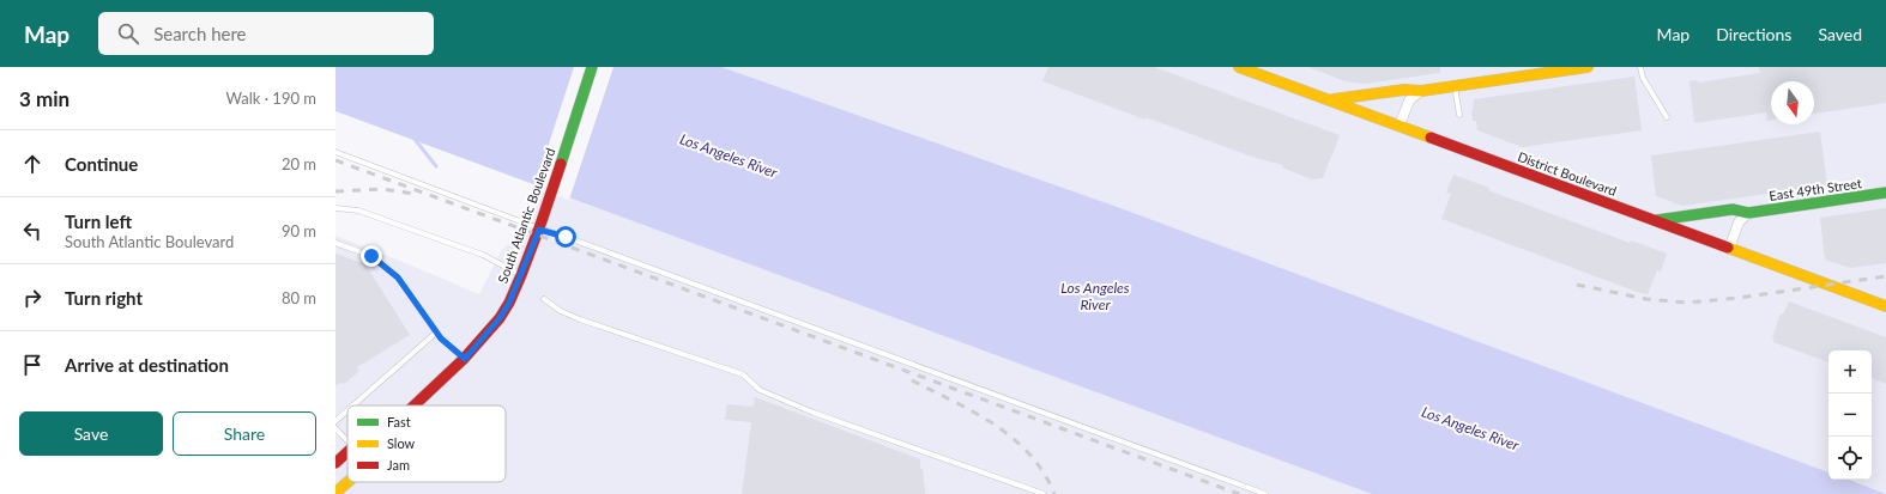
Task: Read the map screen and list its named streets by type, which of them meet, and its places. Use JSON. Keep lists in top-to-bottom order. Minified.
{"streets":{"main road":["District Boulevard","East 49th Street","South Atlantic Boulevard"]},"crossings":[["District Boulevard","East 49th Street"]],"water":["Los Angeles River"],"legend":["Fast","Slow","Jam"],"north":"bottom","page":{"header":"Map","search":"Search here","nav":["Map","Directions","Saved"],"heading":["3 min","Walk · 190 m"],"list":[["Continue","20 m"],["Turn left","South Atlantic Boulevard","90 m"],["Turn right","80 m"],"Arrive at destination"],"map_buttons":["+","−"],"buttons":["Save","Share"]}}
